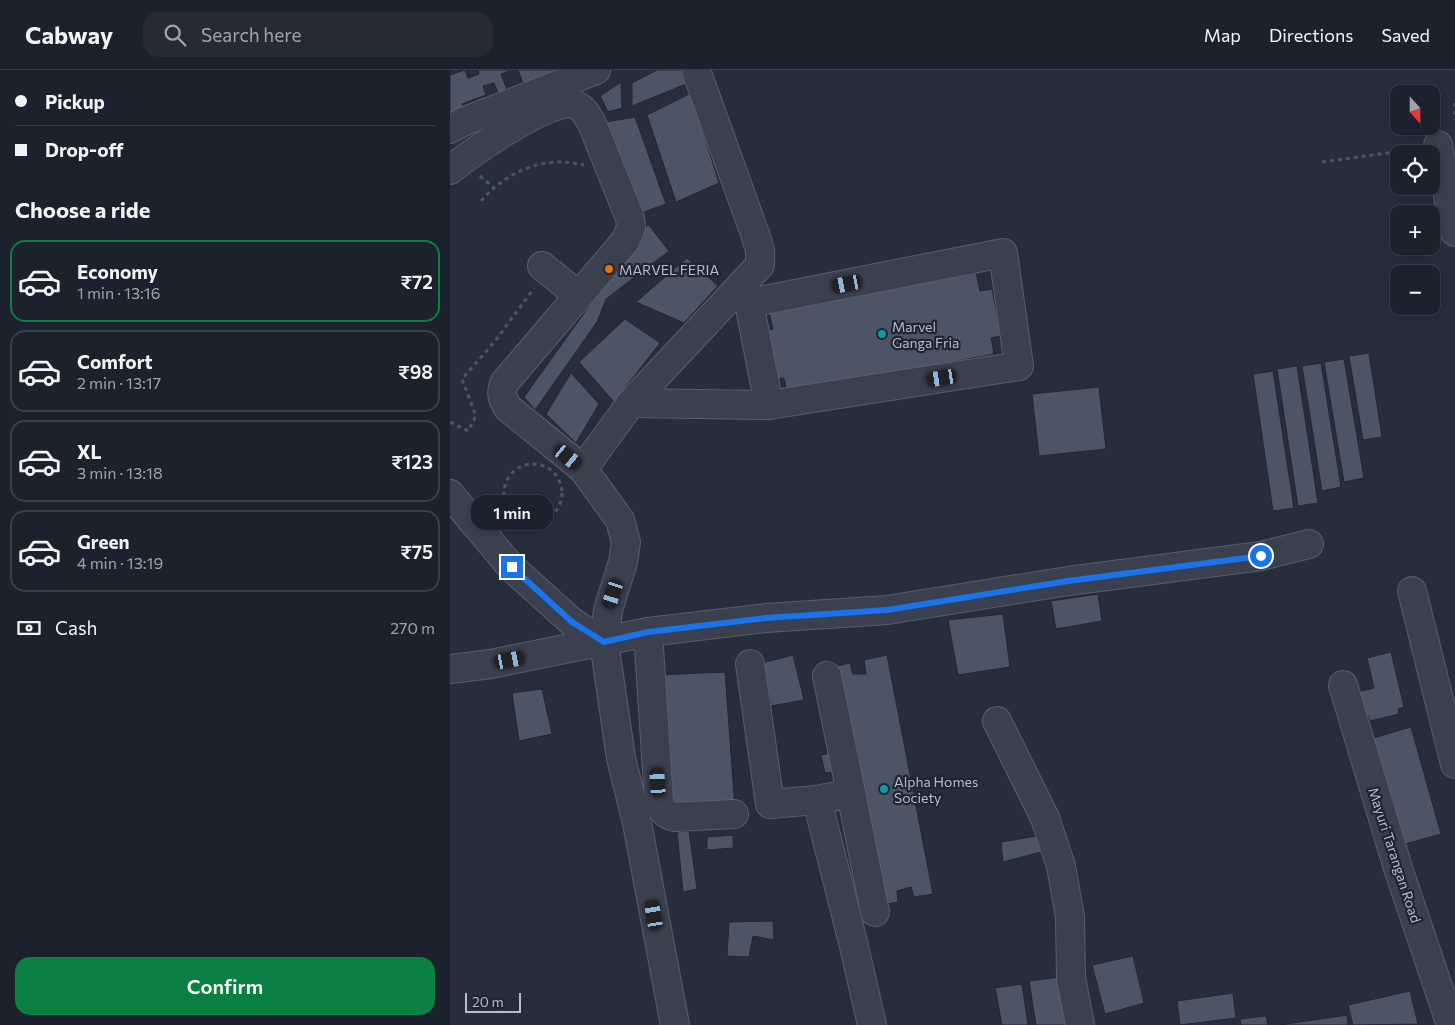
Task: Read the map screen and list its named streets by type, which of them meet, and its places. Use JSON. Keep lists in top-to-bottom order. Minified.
{"streets":{"street":["Mayuri Tarangan Road"]},"places":["MARVEL FERIA","Marvel Ganga Fria","Alpha Homes Society"],"scale_bar":"20 m","north":"bottom","page":{"header":"Cabway","search":"Search here","nav":["Map","Directions","Saved"],"banner":["Pickup","Drop-off"],"map_buttons":["+","−"],"heading":"Choose a ride","list":[{"name":"Economy","note":"1 min · 13:16","value":"₹72"},{"name":"Comfort","note":"2 min · 13:17","value":"₹98"},{"name":"XL","note":"3 min · 13:18","value":"₹123"},{"name":"Green","note":"4 min · 13:19","value":"₹75"}],"bubble":"1 min","pay":["Cash","270 m"],"buttons":"Confirm","scale":"20 m"}}
